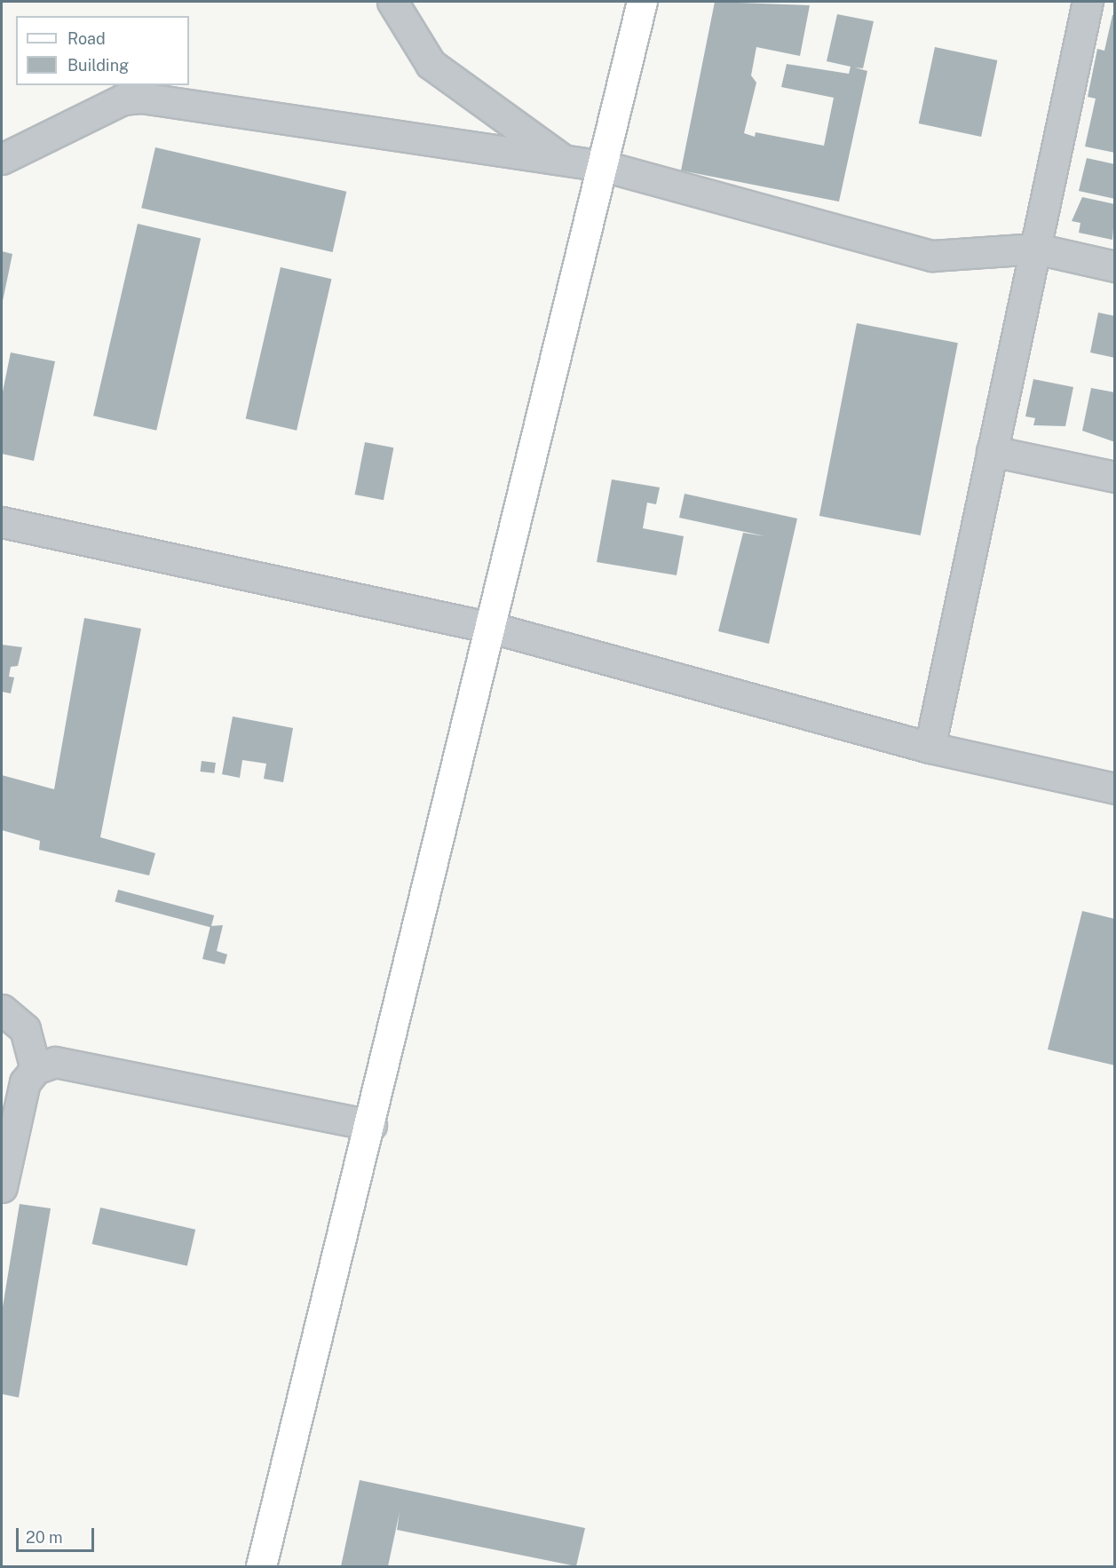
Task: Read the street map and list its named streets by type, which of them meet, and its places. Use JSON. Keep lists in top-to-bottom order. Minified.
{"legend":["Road","Building"],"scale_bar":"20 m"}
